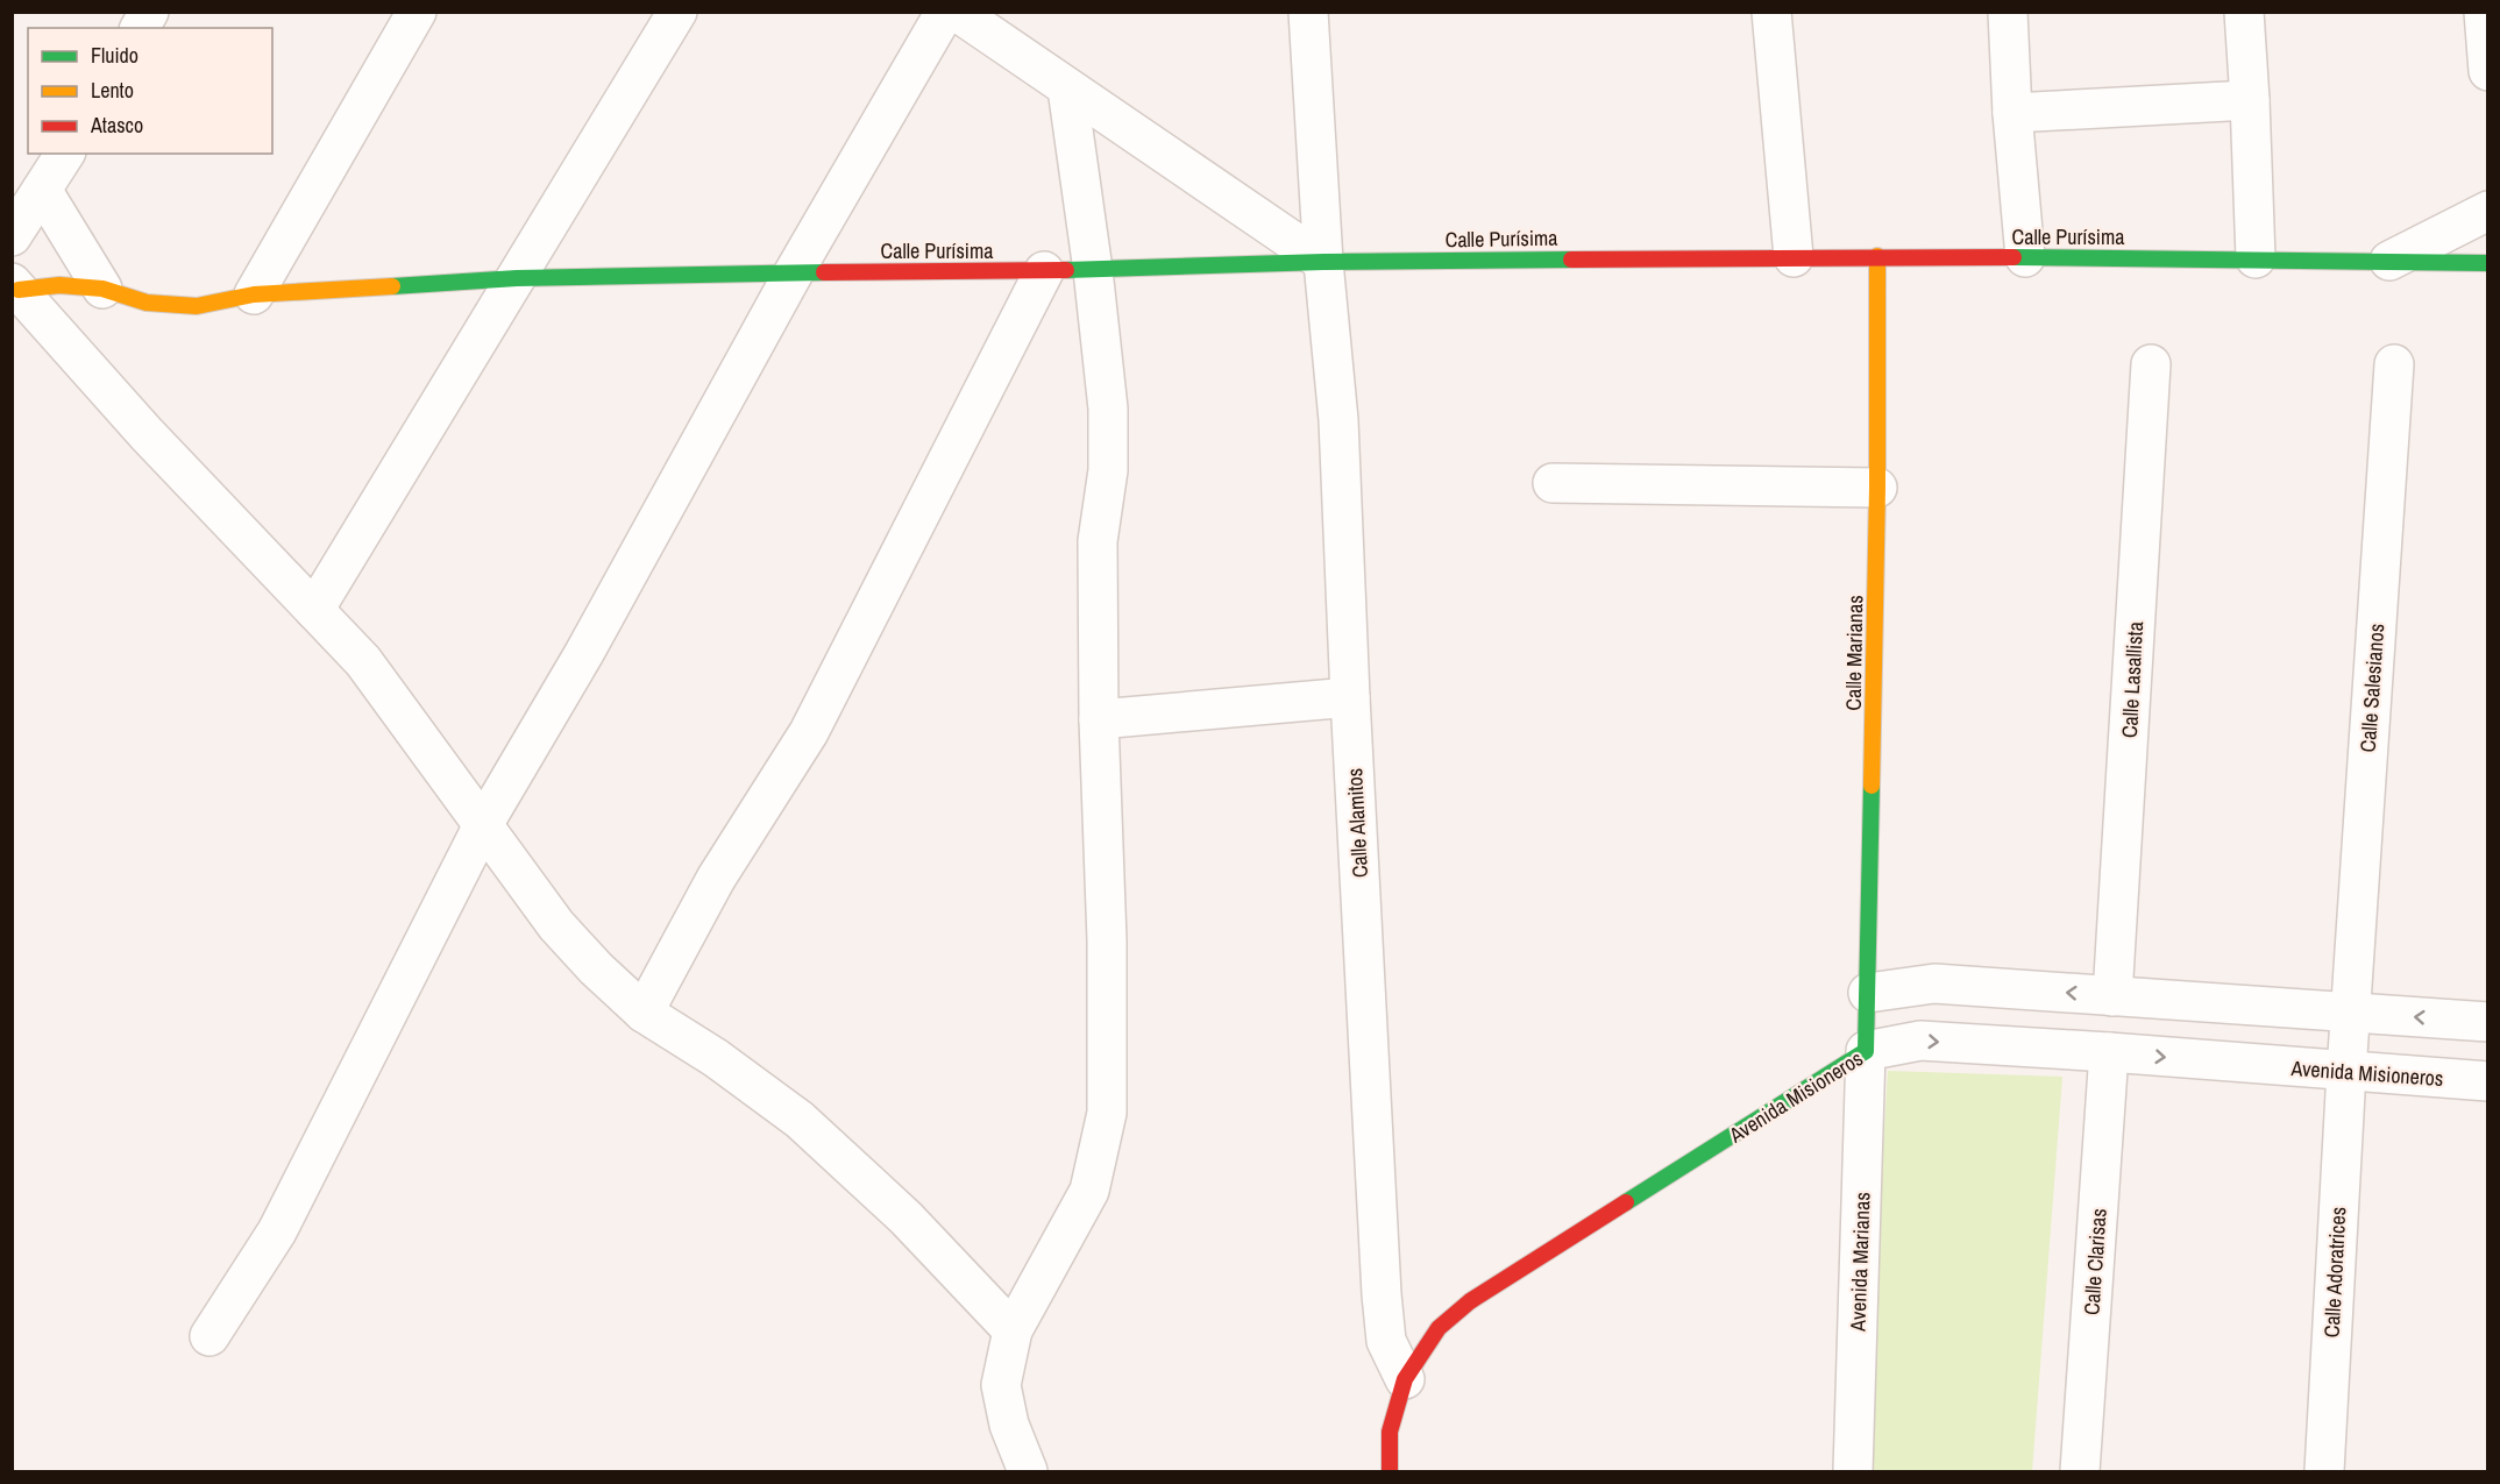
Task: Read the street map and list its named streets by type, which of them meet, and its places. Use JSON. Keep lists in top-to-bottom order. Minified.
{"streets":{"street":["Calle Purísima","Calle Marianas","Calle Lasallista","Calle Salesianos","Calle Alamitos","Avenida Misioneros","Avenida Marianas","Calle Clarisas","Calle Adoratrices"]},"crossings":[["Calle Purísima","Calle Marianas"],["Calle Purísima","Calle Alamitos"],["Calle Marianas","Avenida Misioneros"],["Calle Marianas","Avenida Marianas"],["Calle Salesianos","Avenida Misioneros"],["Calle Salesianos","Calle Adoratrices"],["Calle Alamitos","Avenida Misioneros"],["Avenida Misioneros","Avenida Marianas"],["Avenida Misioneros","Calle Clarisas"],["Avenida Misioneros","Calle Adoratrices"]],"legend":["Fluido","Lento","Atasco"]}
